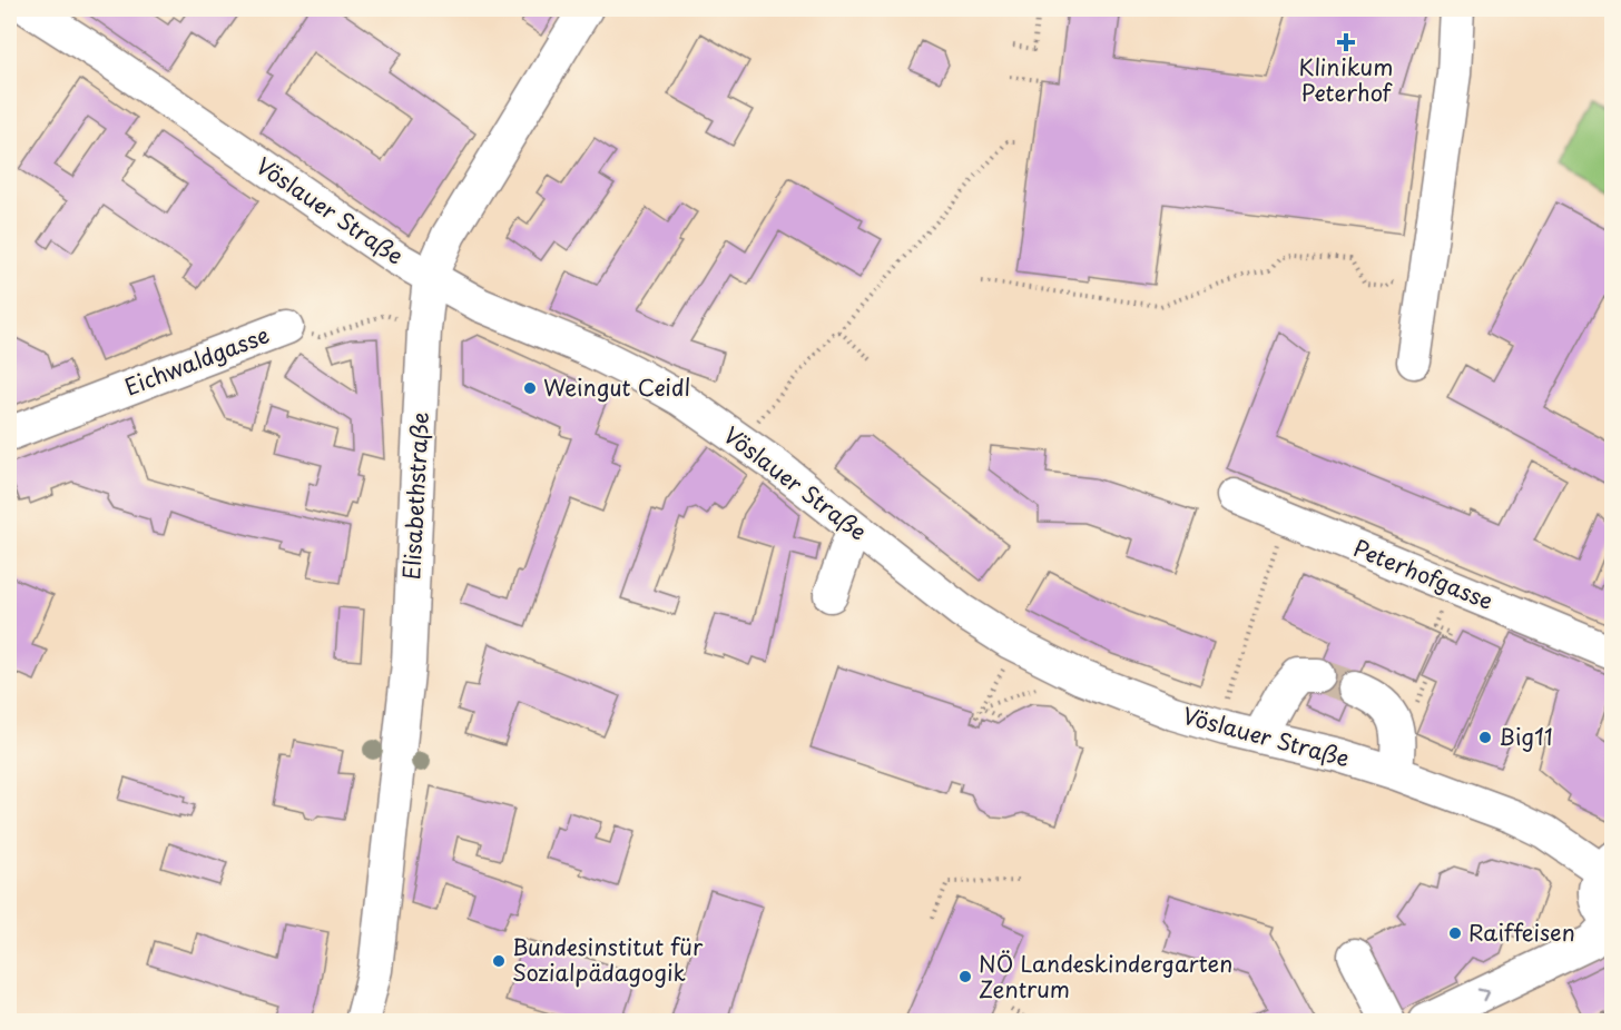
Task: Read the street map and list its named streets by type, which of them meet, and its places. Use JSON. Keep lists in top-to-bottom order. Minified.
{"streets":{"street":["Vöslauer Straße","Eichwaldgasse","Elisabethstraße","Peterhofgasse"]},"crossings":[["Vöslauer Straße","Elisabethstraße"],["Eichwaldgasse","Elisabethstraße"]],"places":{"health":["Klinikum Peterhof"],"other":["Weingut Ceidl","Big11","Raiffeisen","Bundesinstitut für Sozialpädagogik","NÖ Landeskindergarten Zentrum"]}}
